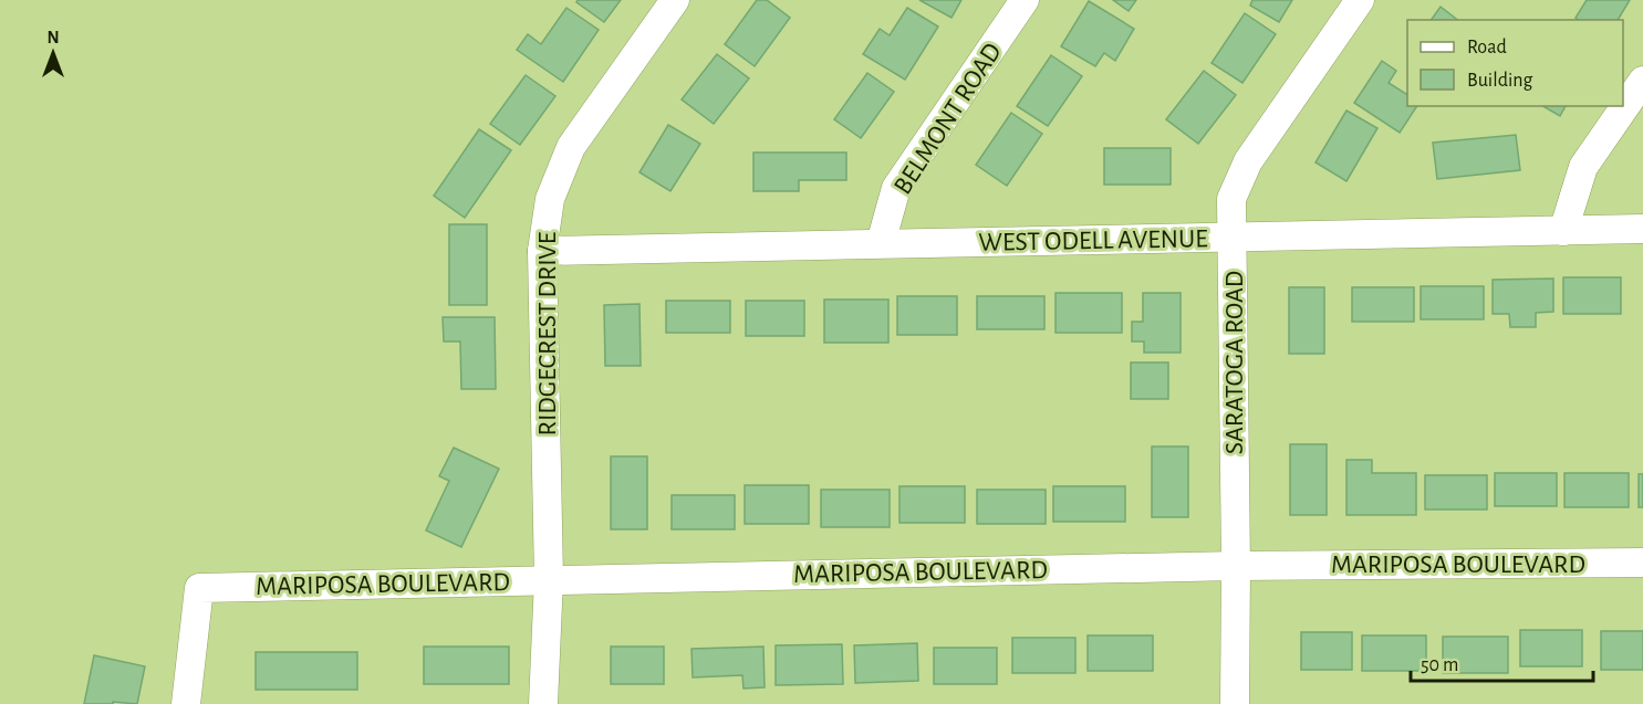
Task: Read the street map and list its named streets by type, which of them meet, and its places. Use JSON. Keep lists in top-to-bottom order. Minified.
{"streets":{"street":["BELMONT ROAD","WEST ODELL AVENUE","RIDGECREST DRIVE","SARATOGA ROAD","MARIPOSA BOULEVARD"]},"crossings":[["BELMONT ROAD","WEST ODELL AVENUE"],["WEST ODELL AVENUE","RIDGECREST DRIVE"],["WEST ODELL AVENUE","SARATOGA ROAD"],["RIDGECREST DRIVE","MARIPOSA BOULEVARD"],["SARATOGA ROAD","MARIPOSA BOULEVARD"]],"legend":["Road","Building"],"scale_bar":"50 m","north":"top"}
